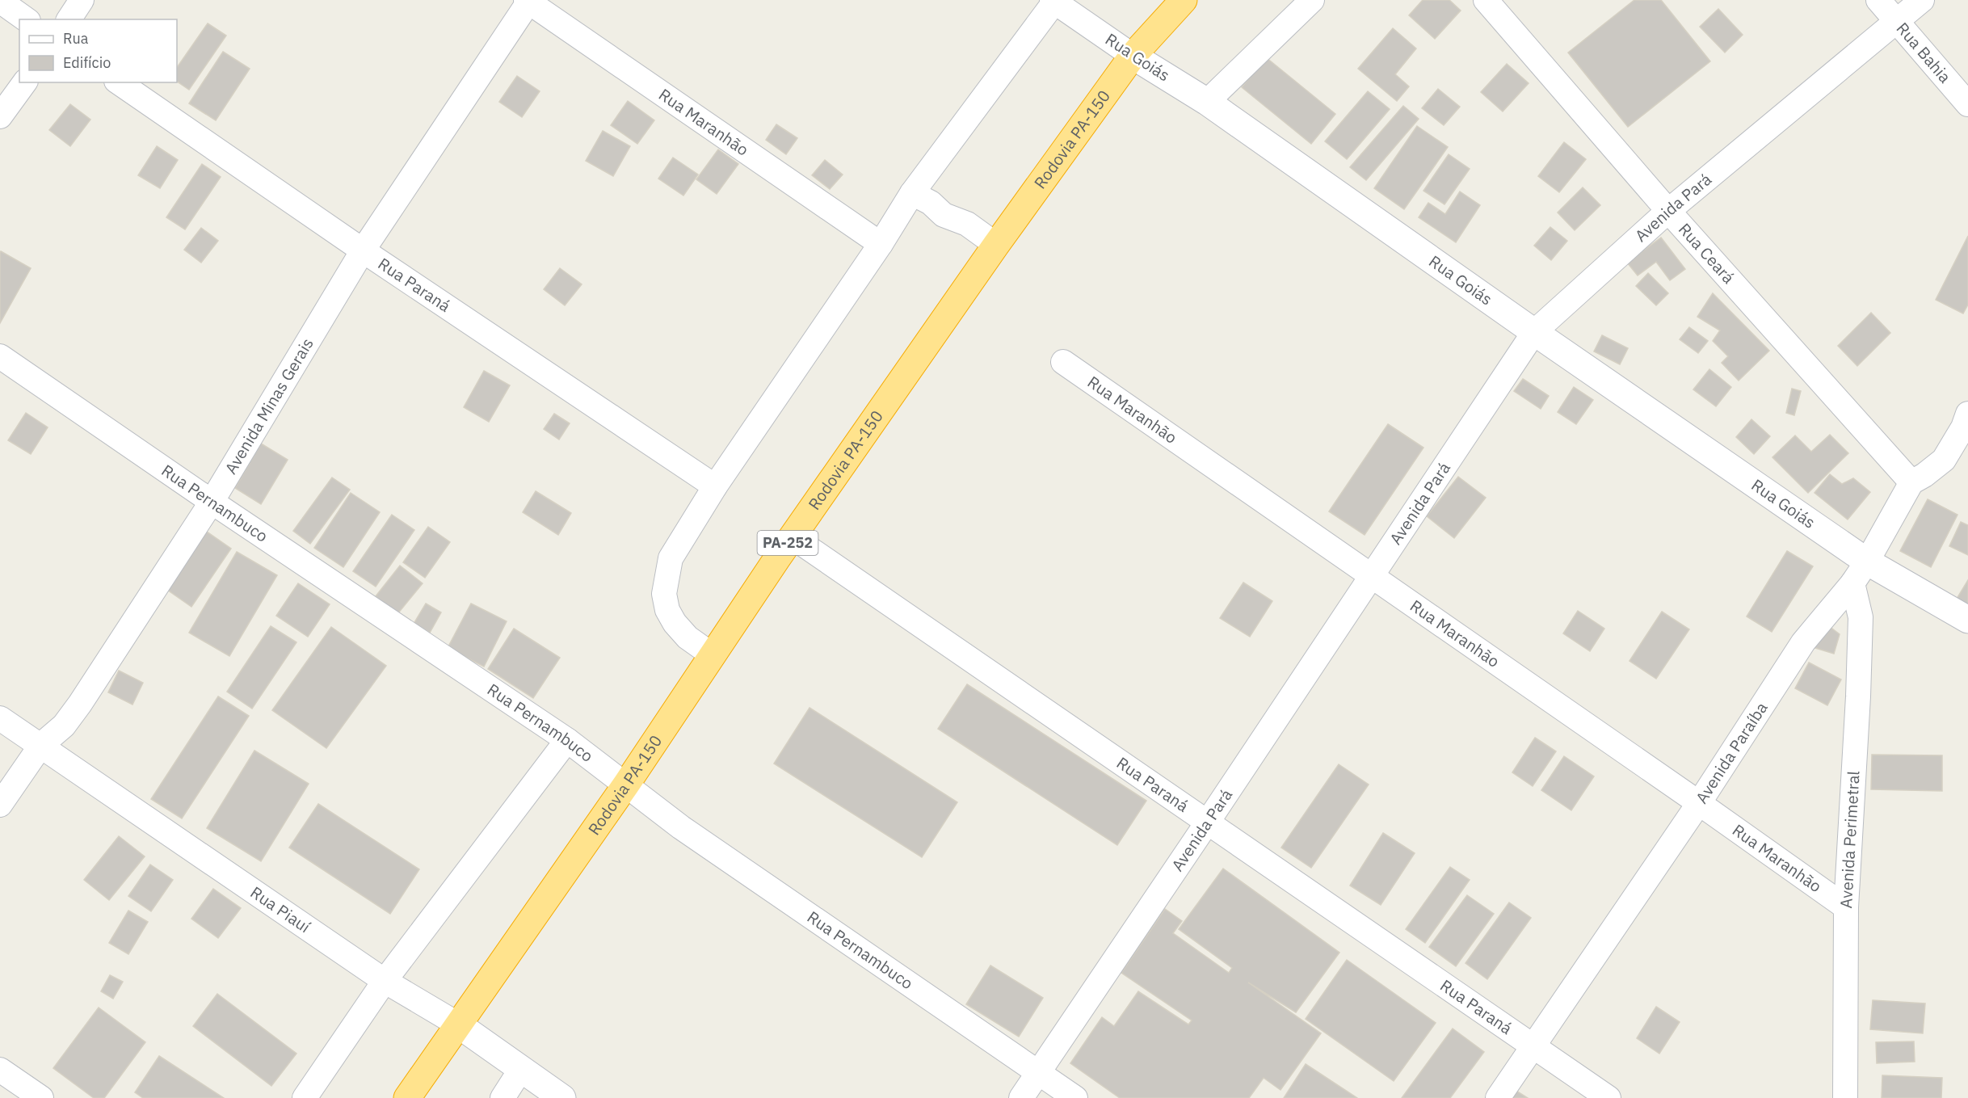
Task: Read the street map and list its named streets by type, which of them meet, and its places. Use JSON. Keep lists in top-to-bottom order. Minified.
{"streets":{"highway":["Rodovia PA-150","PA-252"],"street":["Rua Bahia","Rua Goiás","Rua Maranhão","Avenida Pará","Rua Ceará","Rua Paraná","Avenida Minas Gerais","Rua Pernambuco","Avenida Paraíba","Avenida Perimetral","Rua Piauí"]},"crossings":[["Rua Bahia","Avenida Pará"],["Rua Goiás","Rodovia PA-150"],["Rua Goiás","Avenida Pará"],["Rua Goiás","Avenida Paraíba"],["Rua Maranhão","Avenida Pará"],["Rua Maranhão","Avenida Minas Gerais"],["Rua Maranhão","Avenida Paraíba"],["Rua Maranhão","Avenida Perimetral"],["Rodovia PA-150","Rua Paraná"],["Rodovia PA-150","Rua Pernambuco"],["Rodovia PA-150","Rua Piauí"],["Avenida Pará","Rua Ceará"],["Avenida Pará","Rua Paraná"],["Avenida Pará","Rua Pernambuco"],["Rua Ceará","Avenida Paraíba"],["Rua Paraná","Avenida Minas Gerais"],["Rua Paraná","Avenida Paraíba"],["Avenida Minas Gerais","Rua Pernambuco"],["Avenida Minas Gerais","Rua Piauí"],["Avenida Paraíba","Avenida Perimetral"]],"legend":["Rua","Edifício"]}
